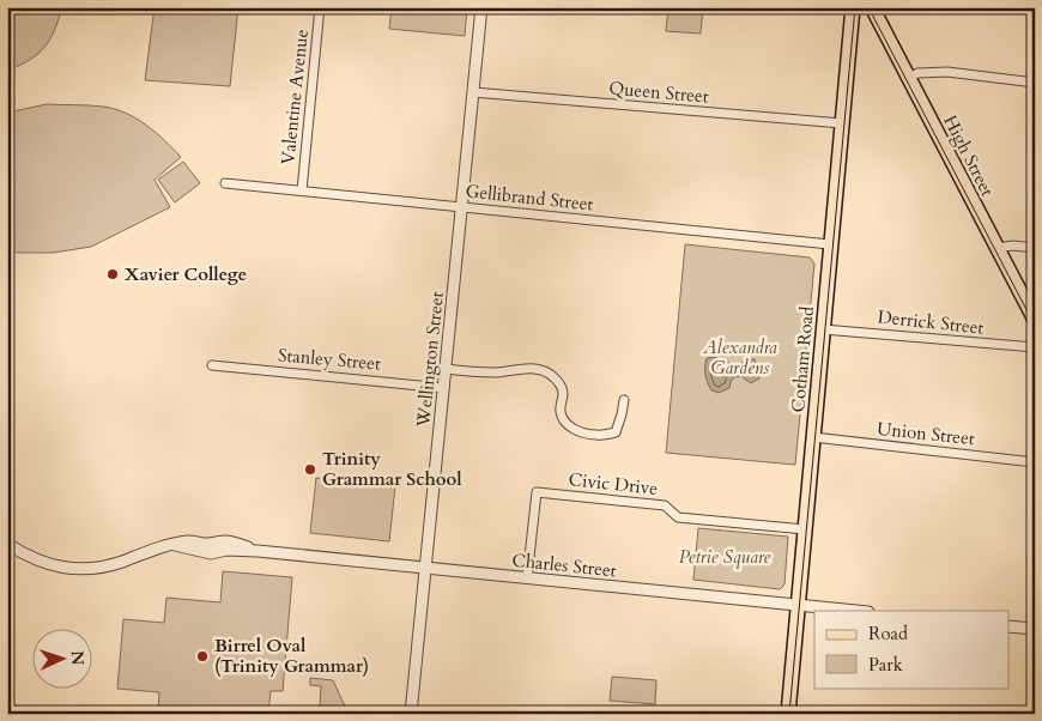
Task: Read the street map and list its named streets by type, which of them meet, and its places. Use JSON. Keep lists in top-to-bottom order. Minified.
{"streets":{"main road":["High Street","Cotham Road"],"street":["Queen Street","Valentine Avenue","Gellibrand Street","Derrick Street","Stanley Street","Wellington Street","Union Street","Civic Drive","Charles Street"]},"crossings":[["Queen Street","Wellington Street"],["Queen Street","Cotham Road"],["Valentine Avenue","Gellibrand Street"],["Gellibrand Street","Wellington Street"],["Gellibrand Street","Cotham Road"],["Derrick Street","Cotham Road"],["Stanley Street","Wellington Street"],["Wellington Street","Charles Street"],["Cotham Road","Union Street"],["Cotham Road","Civic Drive"],["Cotham Road","Charles Street"],["Civic Drive","Charles Street"]],"parks":["Alexandra Gardens","Petrie Square"],"places":["Xavier College","Trinity Grammar School","Birrel Oval (Trinity Grammar)"],"legend":["Road","Park"],"north":"right"}
